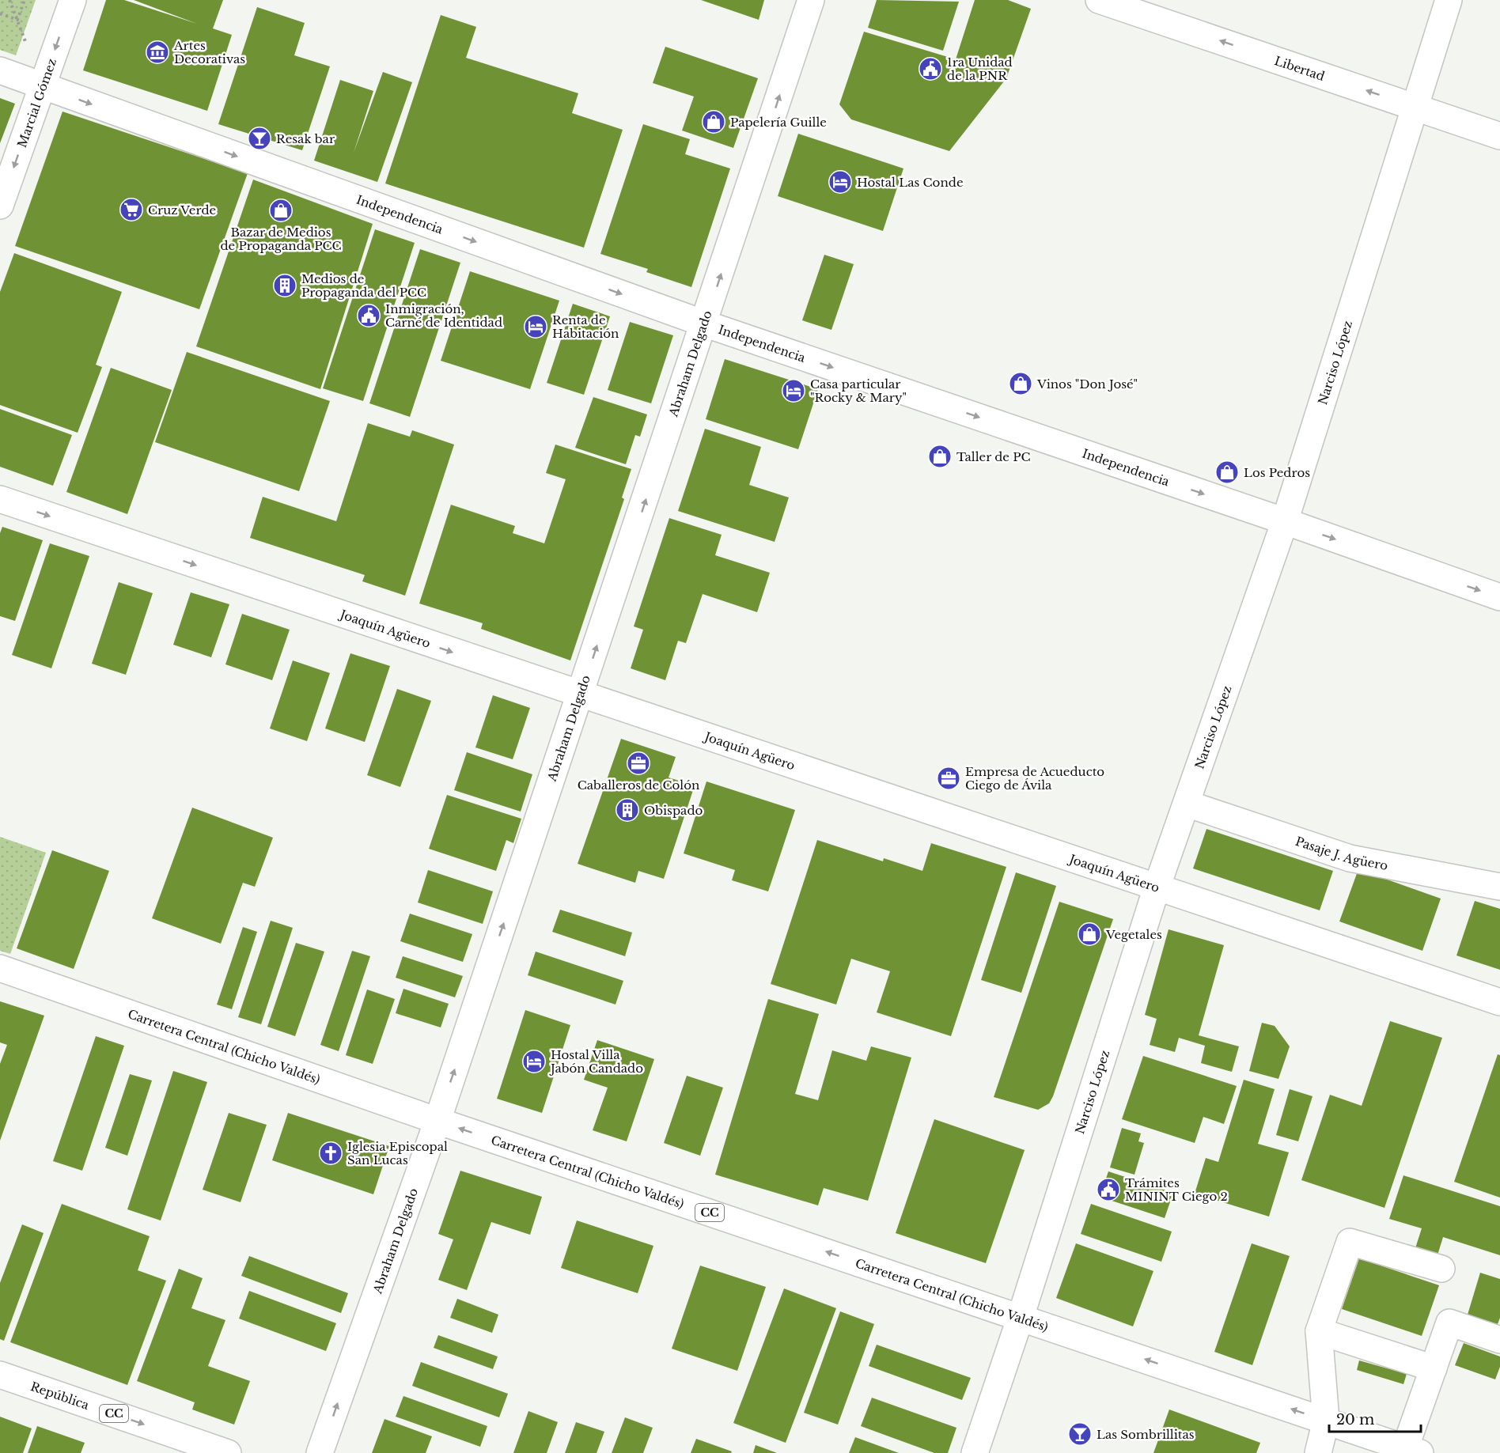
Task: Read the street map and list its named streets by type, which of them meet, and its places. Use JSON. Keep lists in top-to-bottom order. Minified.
{"streets":{"street":["Libertad","Marcial Gómez","Independencia","Narciso López","Abraham Delgado","Joaquín Agüero","Pasaje J. Agüero","Carretera Central (Chicho Valdés)","CC","República"]},"crossings":[["Libertad","Narciso López"],["Marcial Gómez","Independencia"],["Independencia","Narciso López"],["Independencia","Abraham Delgado"],["Narciso López","Joaquín Agüero"],["Narciso López","Pasaje J. Agüero"],["Narciso López","Carretera Central (Chicho Valdés)"],["Abraham Delgado","Joaquín Agüero"],["Abraham Delgado","Carretera Central (Chicho Valdés)"]],"one_way":["Libertad","Marcial Gómez","Independencia","Abraham Delgado","Joaquín Agüero","Carretera Central (Chicho Valdés)","República"],"places":{"museum":["Artes Decorativas"],"public building":["1ra Unidad de la PNR","Inmigración, Carné de Identidad","Trámites MININT Ciego 2"],"shop":["Papelería Guille","Bazar de Medios de Propaganda PCC","Vinos \"Don José\"","Taller de PC","Los Pedros","Vegetales"],"bar":["Resak bar","Las Sombrillitas"],"hotel":["Hostal Las Conde","Renta de Habitación","Casa particular \"Rocky & Mary\"","Hostal Villa Jabón Candado"],"supermarket":["Cruz Verde"],"building":["Medios de Propaganda del PCC","Obispado"],"office":["Caballeros de Colón","Empresa de Acueducto Ciego de Ávila"],"church":["Iglesia Episcopal San Lucas"]},"scale_bar":"20 m"}
